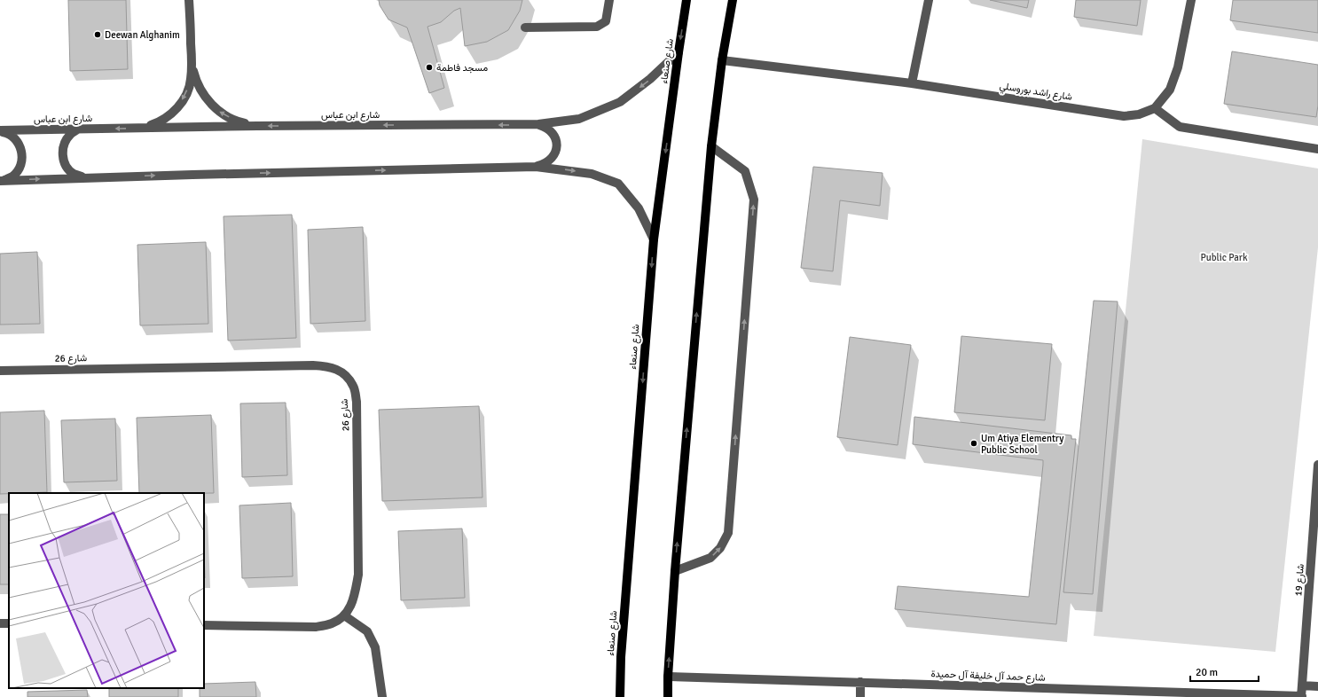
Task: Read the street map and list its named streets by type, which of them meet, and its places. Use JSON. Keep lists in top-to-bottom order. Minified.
{"streets":{"main road":["شارع صنعاء"],"street":["شارع راشد بوروسلي","شارع ابن عباس","شارع 26","شارع 19","شارع حمد آل خليفة آل حميدة"]},"crossings":[["شارع صنعاء","شارع ابن عباس"],["شارع 19","شارع حمد آل خليفة آل حميدة"]],"parks":["Public Park"],"places":["Deewan Alghanim","مسجد فاطمة","Um Atiya Elementry Public School"],"scale_bar":"20 m"}
